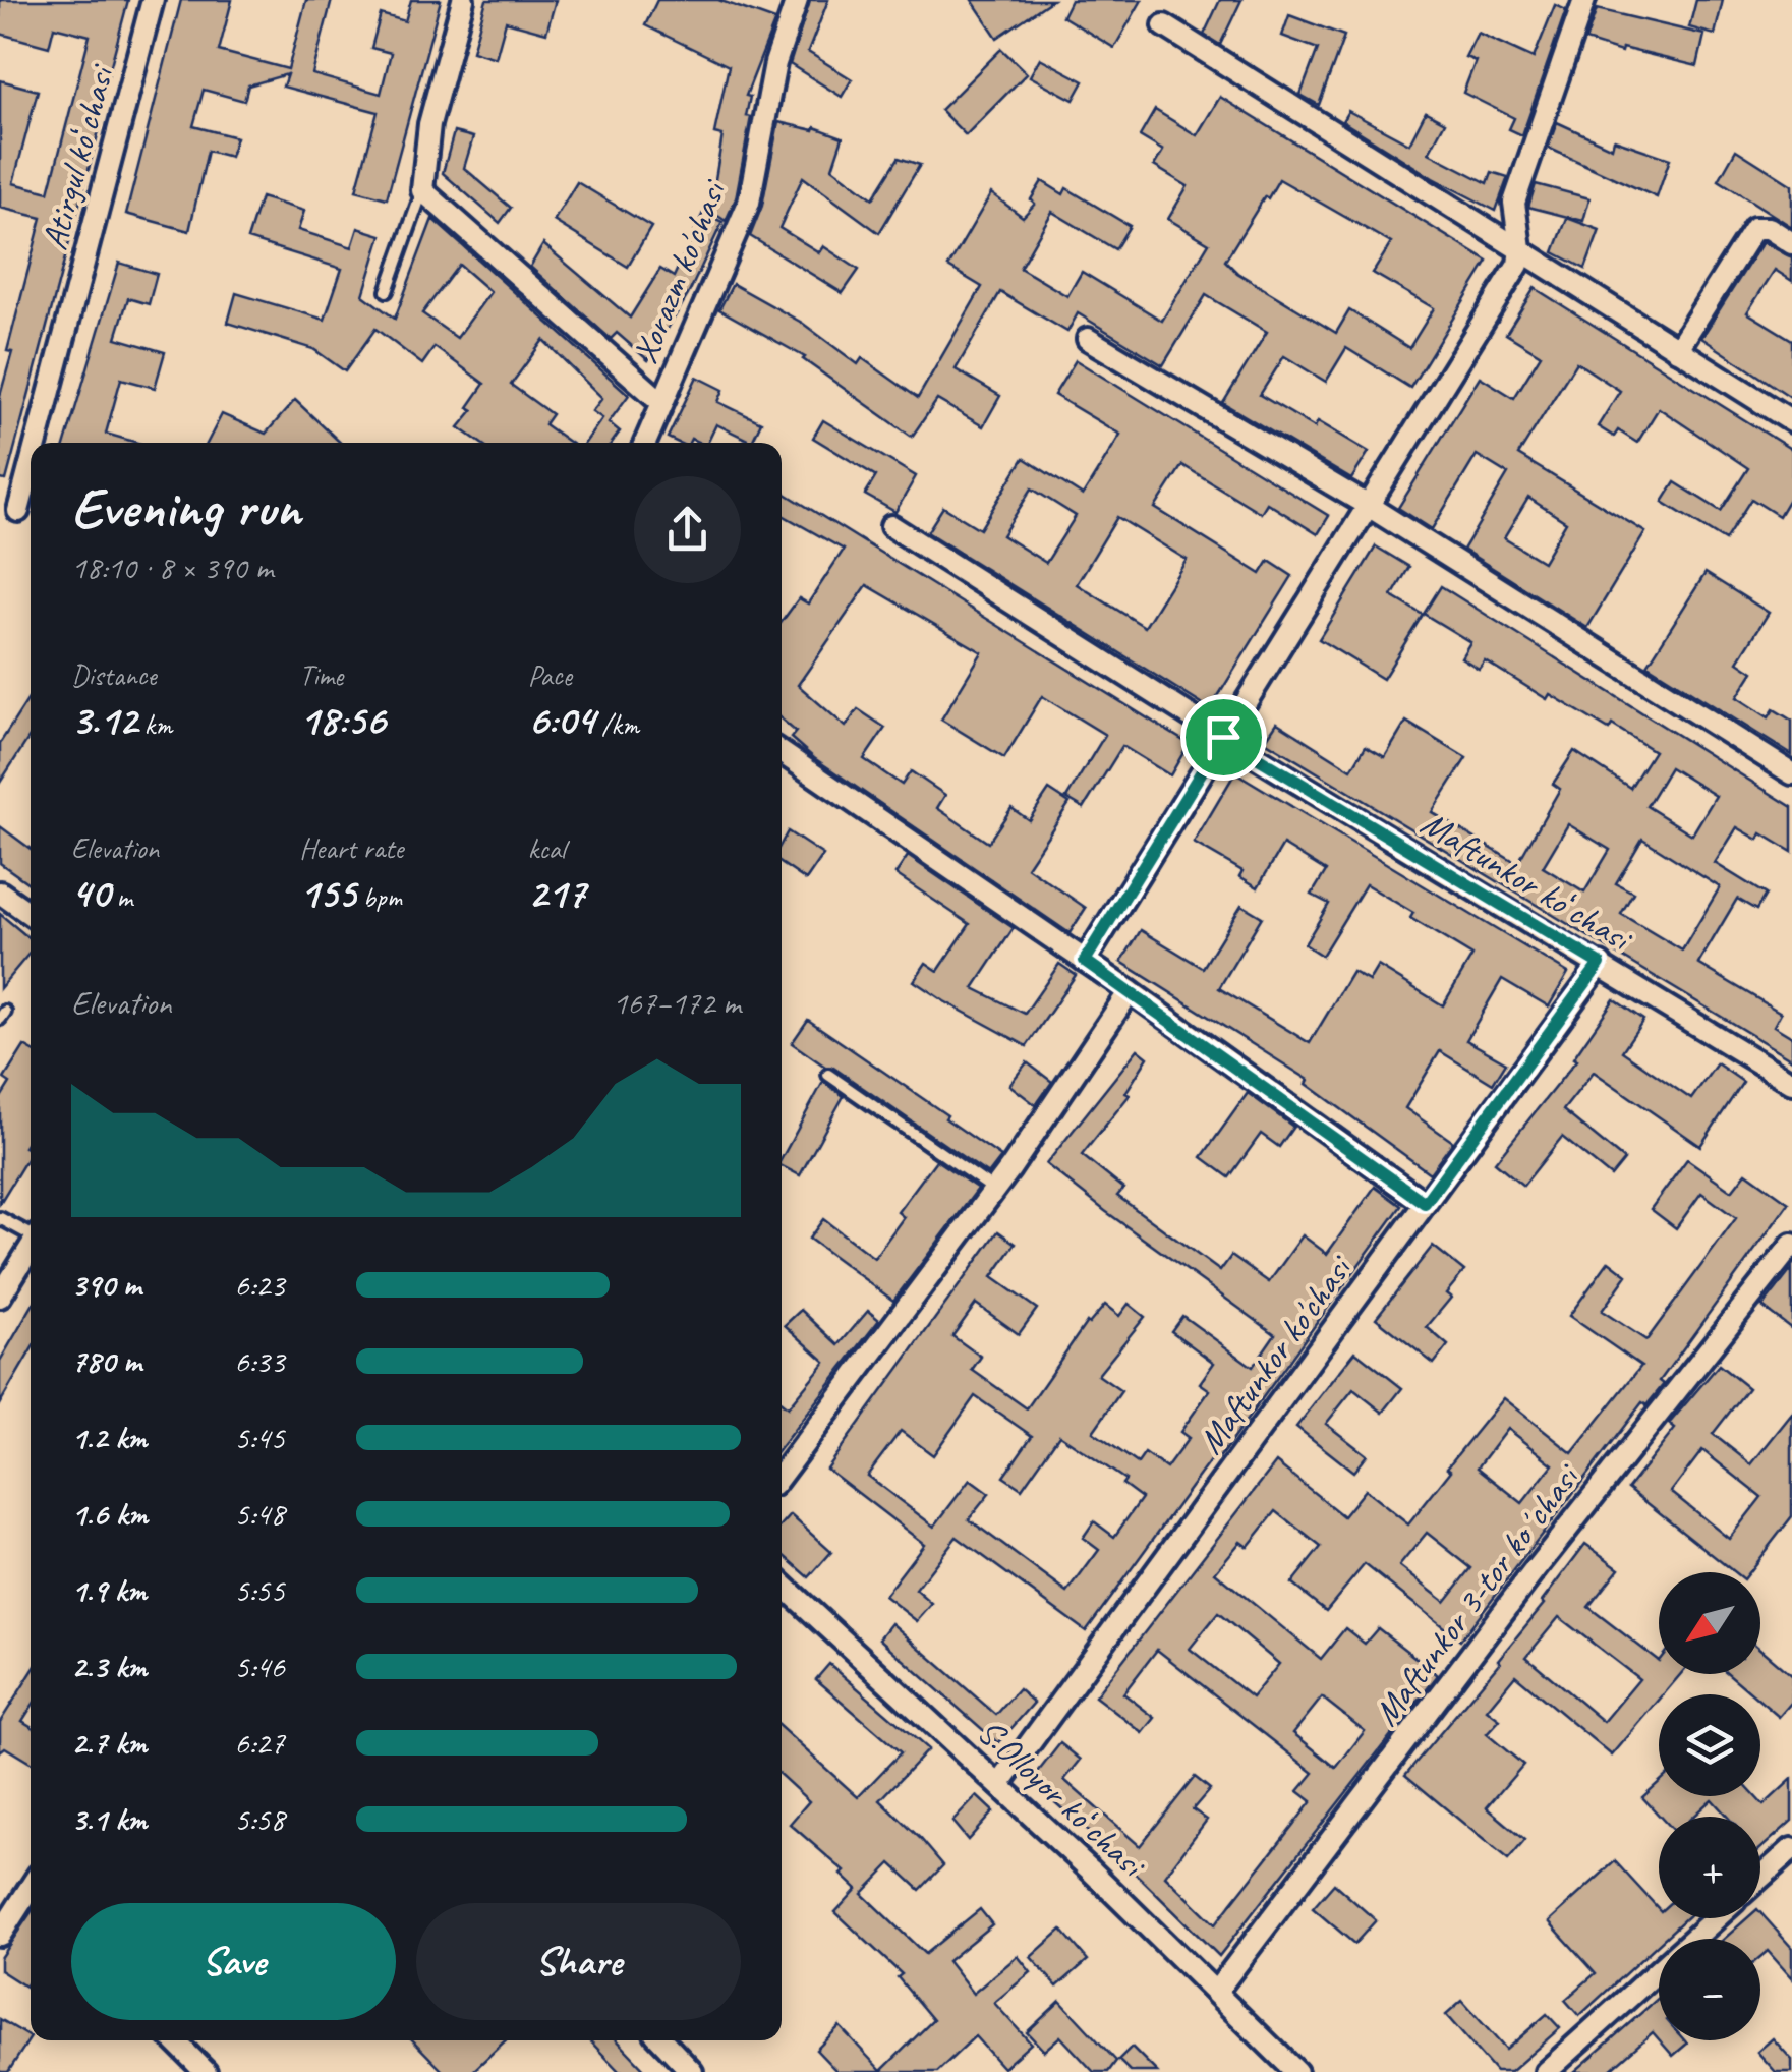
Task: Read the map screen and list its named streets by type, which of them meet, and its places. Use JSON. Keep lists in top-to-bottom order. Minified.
{"streets":{"street":["Atirgul koʻchasi","Xorazm ko'chasi","Maftunkor koʻchasi","Maftunkor ko'chasi","Maftunkor 3-tor koʼchasi","S.Olloyor koʻchasi"]},"crossings":[["Maftunkor koʻchasi","Maftunkor ko'chasi"],["Maftunkor ko'chasi","S.Olloyor koʻchasi"],["Maftunkor 3-tor koʼchasi","S.Olloyor koʻchasi"]],"north":"bottom left","page":{"heading":["Evening run","18:10 · 8 × 390 m"],"stats":[["Distance","3.12 km"],["Time","18:56"],["Pace","6:04 /km"],["Elevation","40 m"],["Heart rate","155 bpm"],["kcal","217"]],"chart":["Elevation","167–172 m"],"list":[{"name":"390 m","note":"6:23"},{"name":"780 m","note":"6:33"},{"name":"1.2 km","note":"5:45"},{"name":"1.6 km","note":"5:48"},{"name":"1.9 km","note":"5:55"},{"name":"2.3 km","note":"5:46"},{"name":"2.7 km","note":"6:27"},{"name":"3.1 km","note":"5:58"}],"map_buttons":["+","−"],"buttons":["Save","Share"]}}
